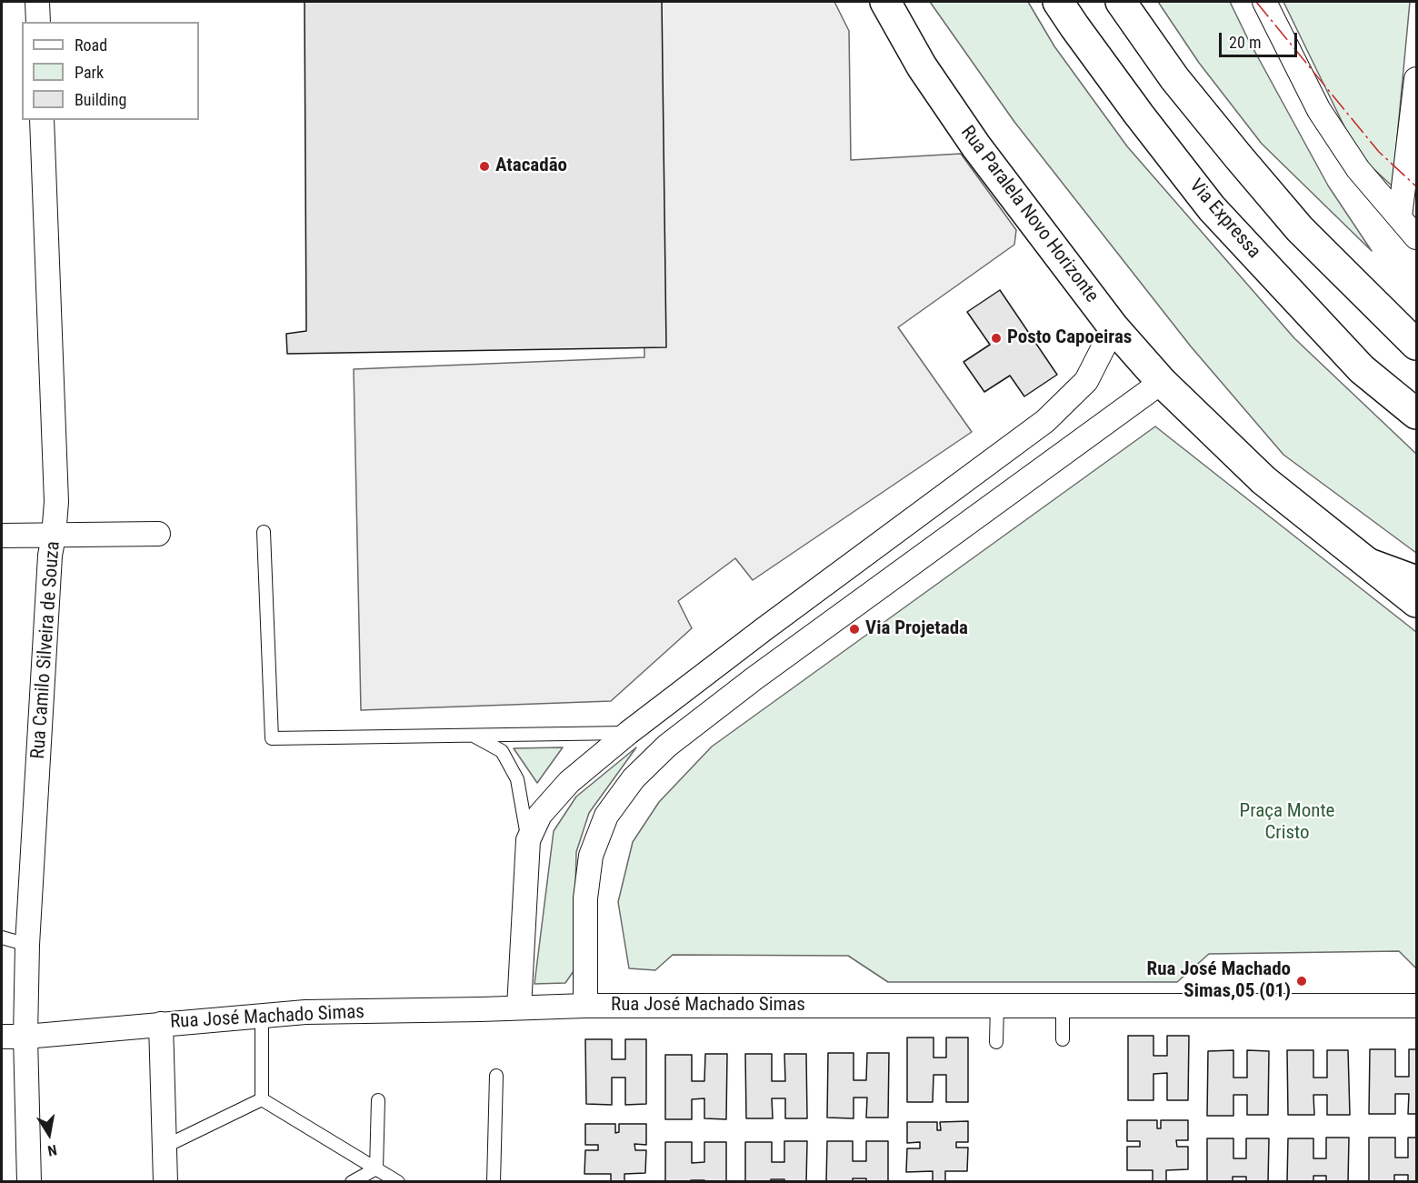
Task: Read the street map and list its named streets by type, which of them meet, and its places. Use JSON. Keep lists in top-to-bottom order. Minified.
{"streets":{"main road":["Rua Paralela Novo Horizonte","Via Expressa"],"street":["Rua Camilo Silveira de Souza","Rua José Machado Simas"]},"crossings":[["Rua Camilo Silveira de Souza","Rua José Machado Simas"]],"parks":["Praça Monte Cristo"],"places":["Atacadão","Posto Capoeiras","Via Projetada","Rua José Machado Simas,05 (01)"],"legend":["Road","Park","Building"],"scale_bar":"20 m","north":"bottom"}
